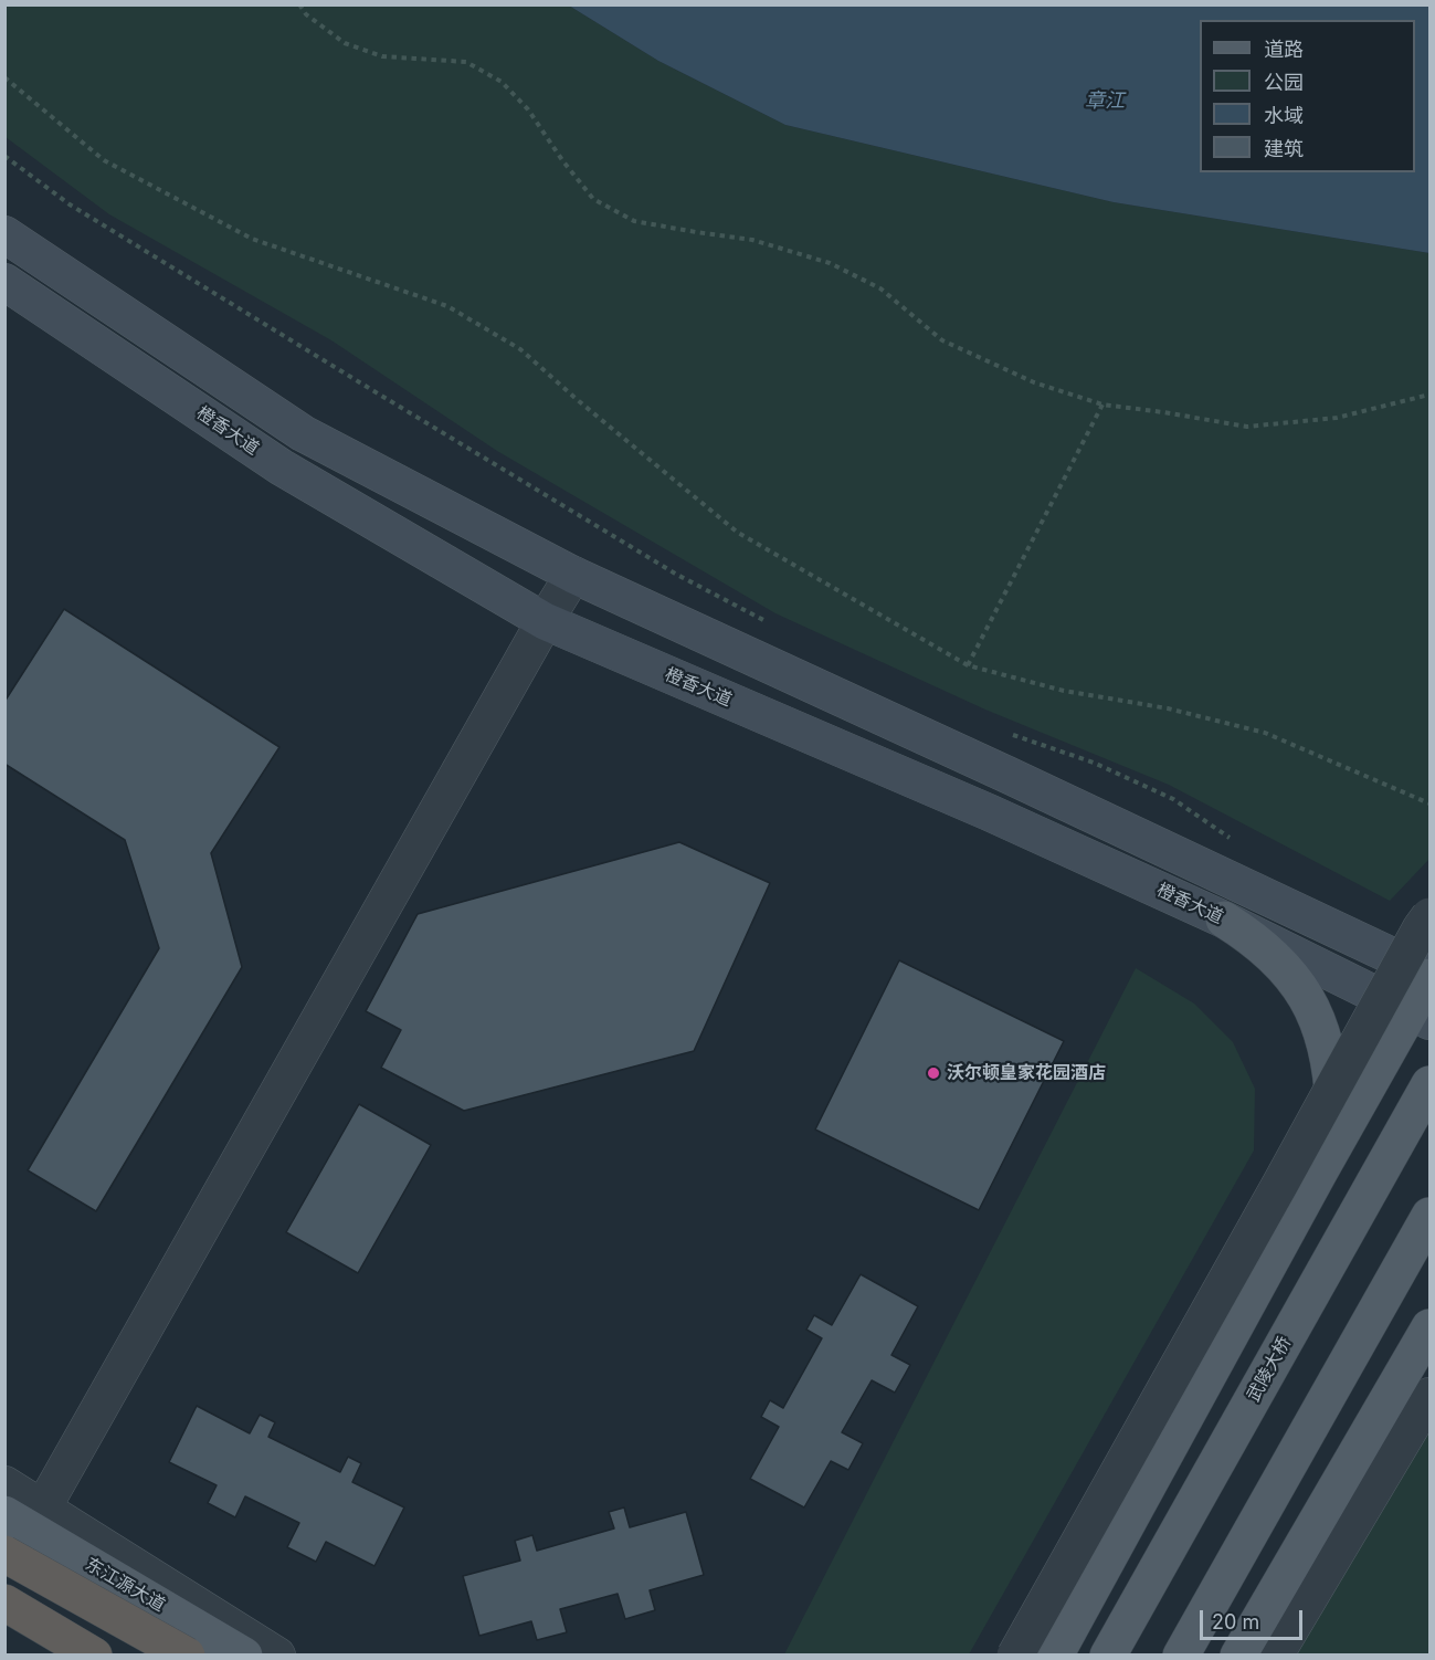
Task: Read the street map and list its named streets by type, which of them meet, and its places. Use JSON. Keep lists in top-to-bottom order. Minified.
{"streets":{"main road":["橙香大道","武陵大桥","东江源大道"]},"water":["章江"],"places":["沃尔顿皇家花园酒店"],"legend":["道路","公园","水域","建筑"],"scale_bar":"20 m"}
